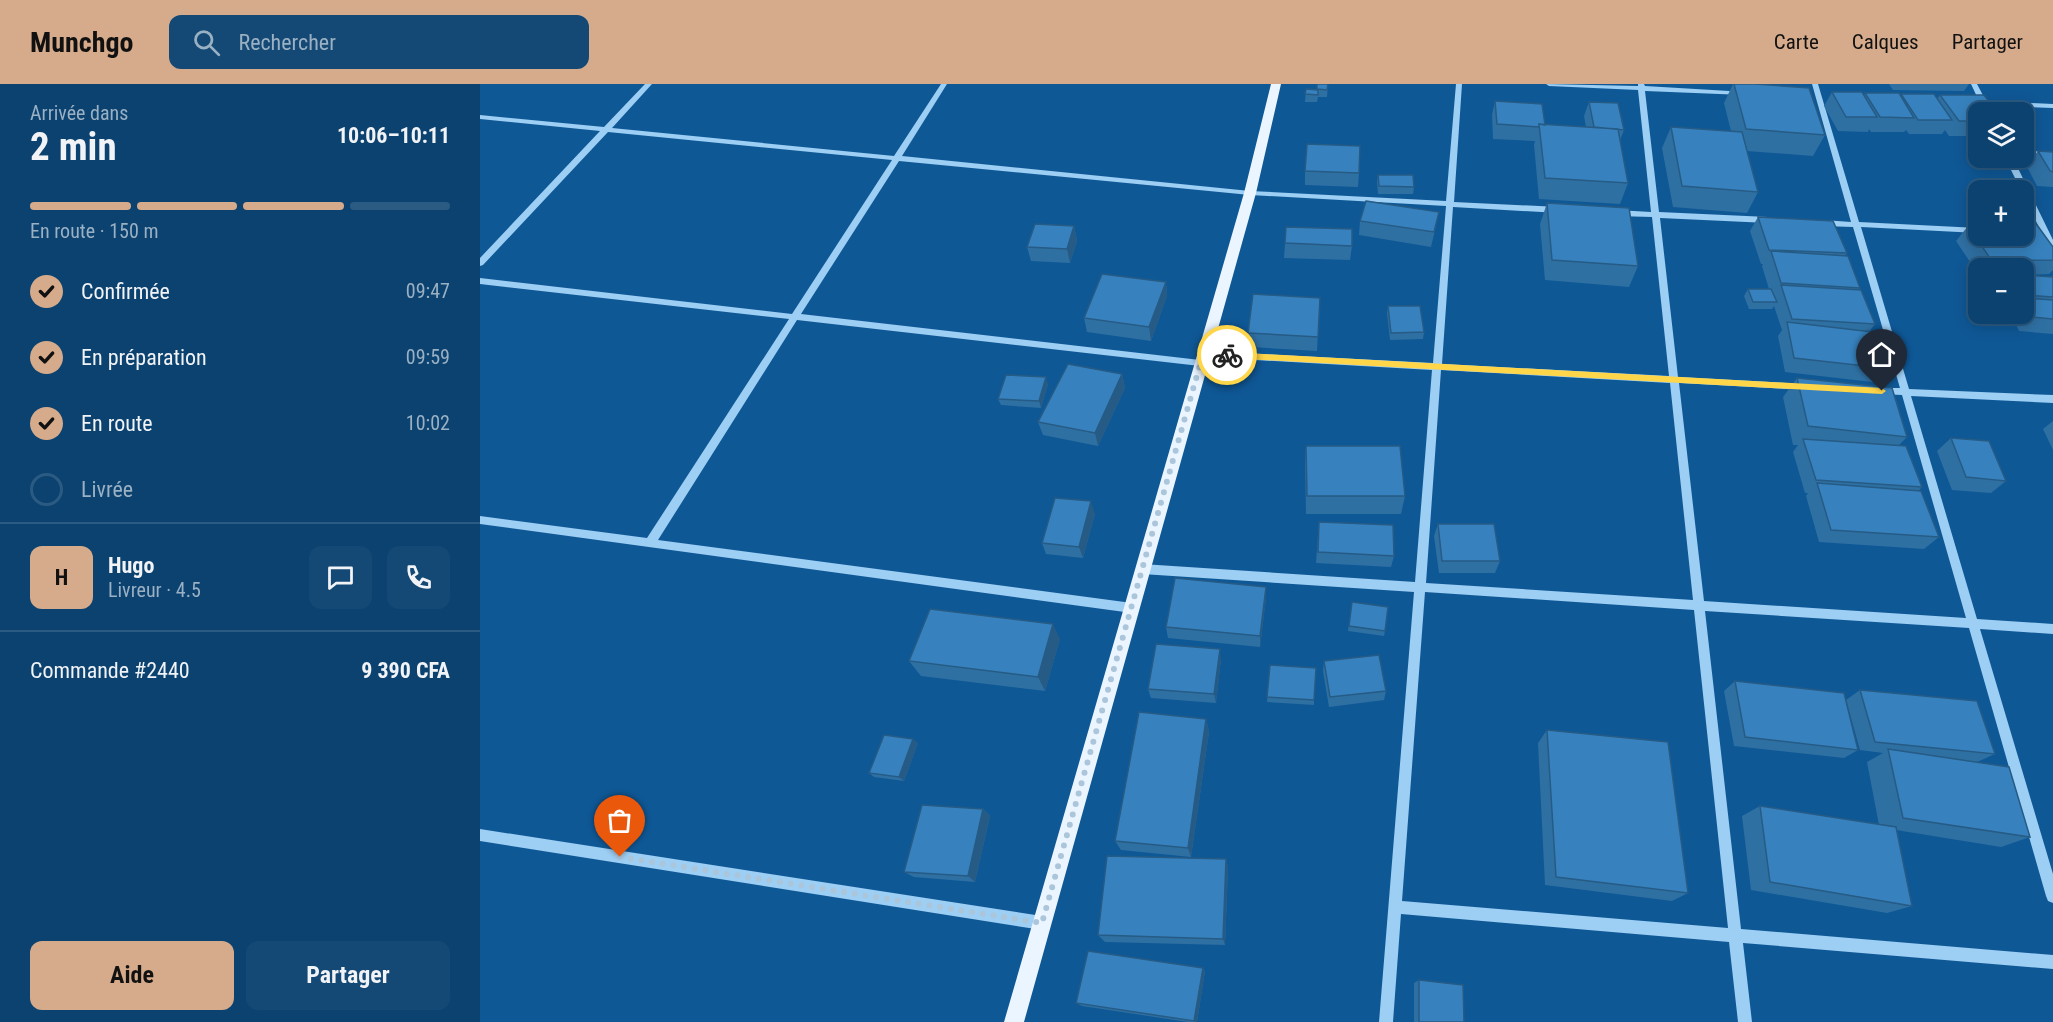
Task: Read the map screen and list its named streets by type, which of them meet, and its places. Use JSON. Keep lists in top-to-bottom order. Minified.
{"page":{"header":"Munchgo","search":"Rechercher","nav":["Carte","Calques","Partager"],"heading":["2 min","Arrivée dans","10:06–10:11"],"panel":["Hugo","Livreur · 4.5","Commande #2440","9 390 CFA"],"map_buttons":["+","−"],"bar":"En route · 150 m","list":[["Confirmée","09:47"],["En préparation","09:59"],["En route","10:02"],"Livrée"],"round":"H","buttons":["Aide","Partager"]}}
